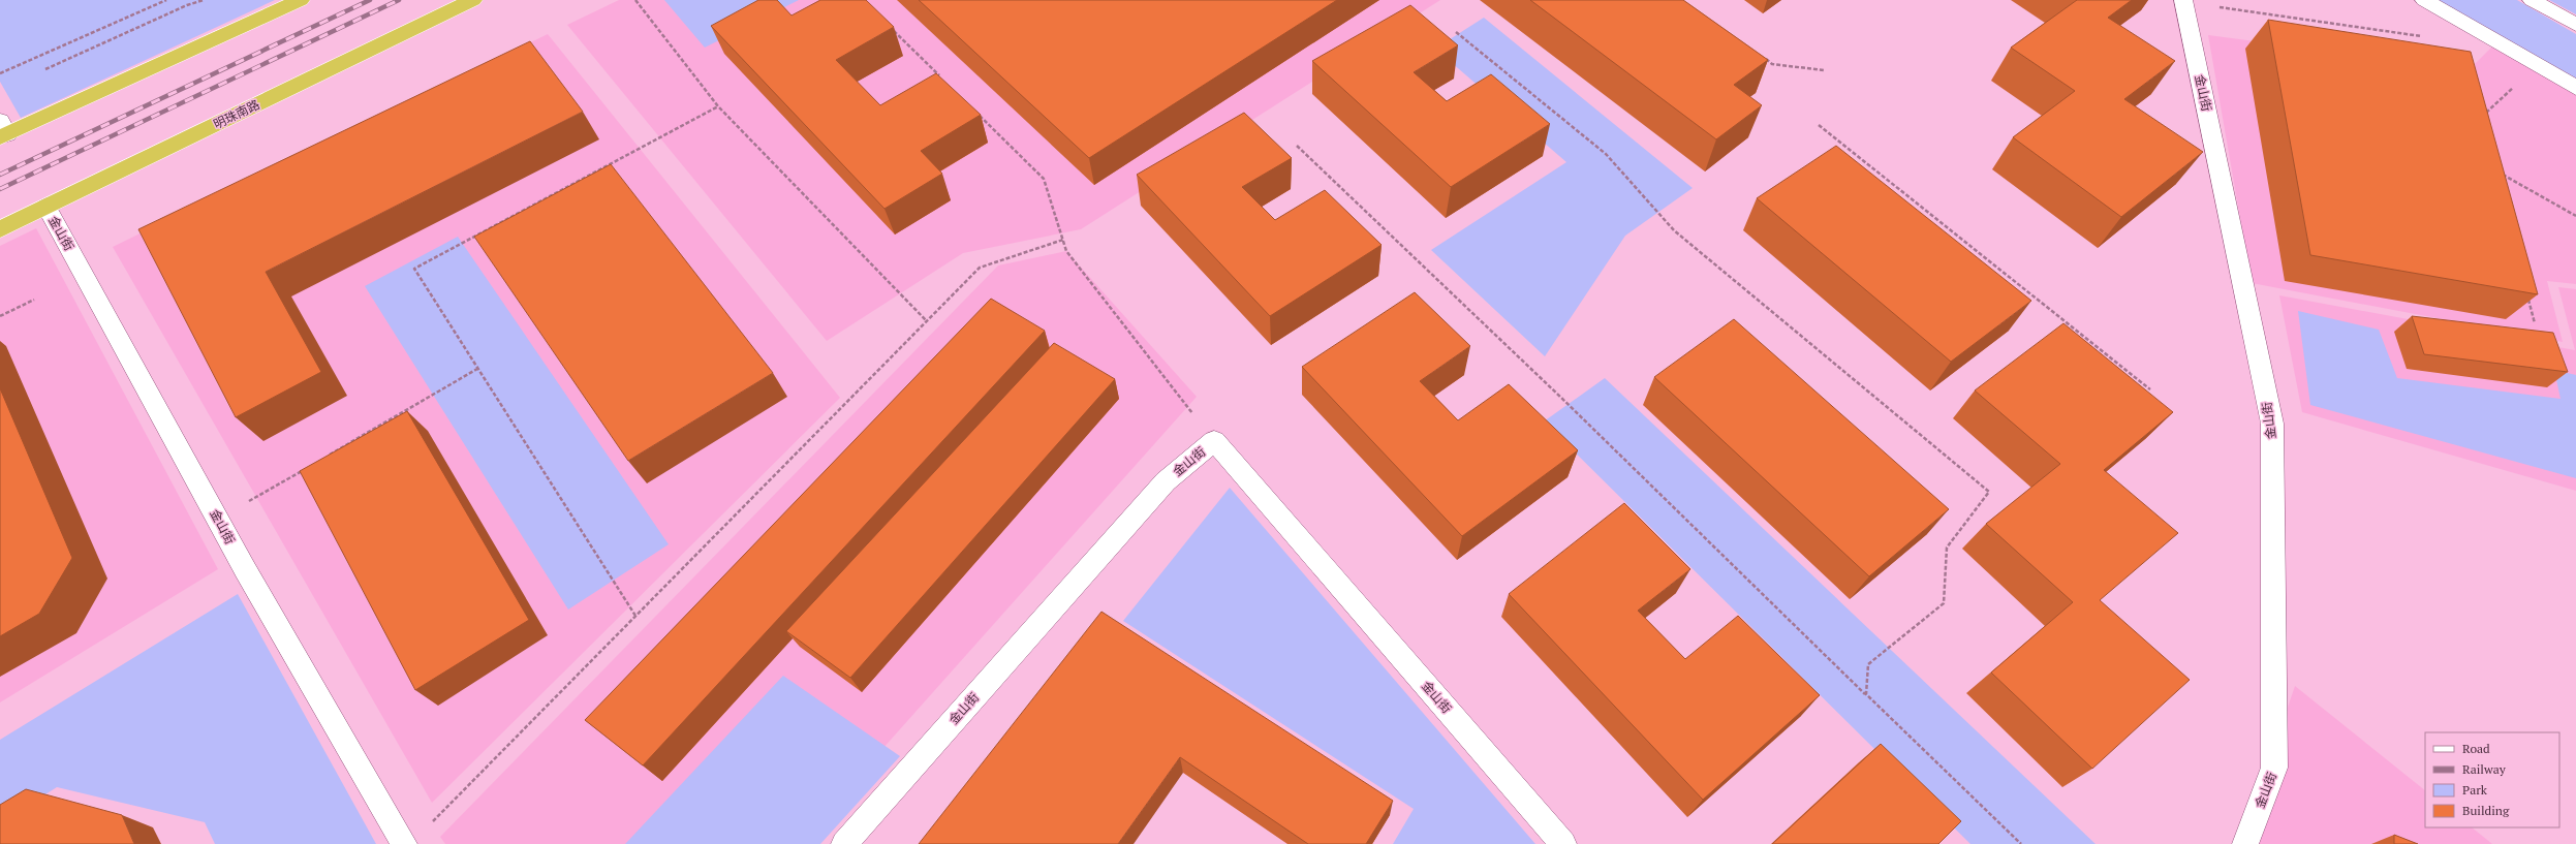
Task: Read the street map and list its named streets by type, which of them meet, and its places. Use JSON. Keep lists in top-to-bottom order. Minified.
{"streets":{"highway":["明珠南路"],"street":["金山街"]},"crossings":[["金山街","明珠南路"]],"legend":["Road","Railway","Park","Building"]}
